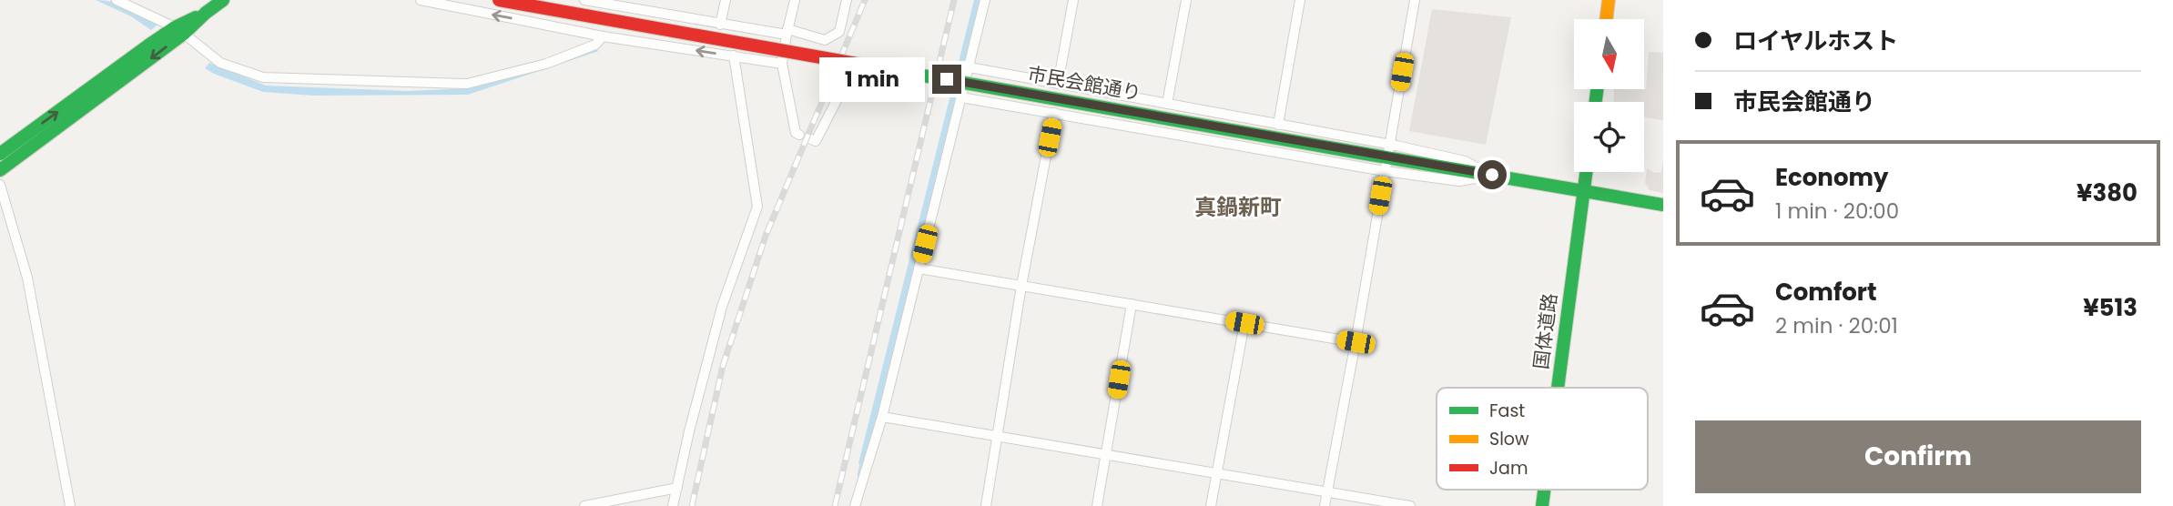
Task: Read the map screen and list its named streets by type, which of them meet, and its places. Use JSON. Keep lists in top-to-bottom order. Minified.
{"streets":{"street":["市民会館通り","国体道路"]},"crossings":[["市民会館通り","国体道路"]],"districts":["真鍋新町"],"legend":["Fast","Slow","Jam"],"north":"bottom","page":{"banner":["ロイヤルホスト","市民会館通り"],"bubble":"1 min","list":[{"name":"Economy","note":"1 min · 20:00","value":"¥380"},{"name":"Comfort","note":"2 min · 20:01","value":"¥513"}],"buttons":"Confirm"}}
